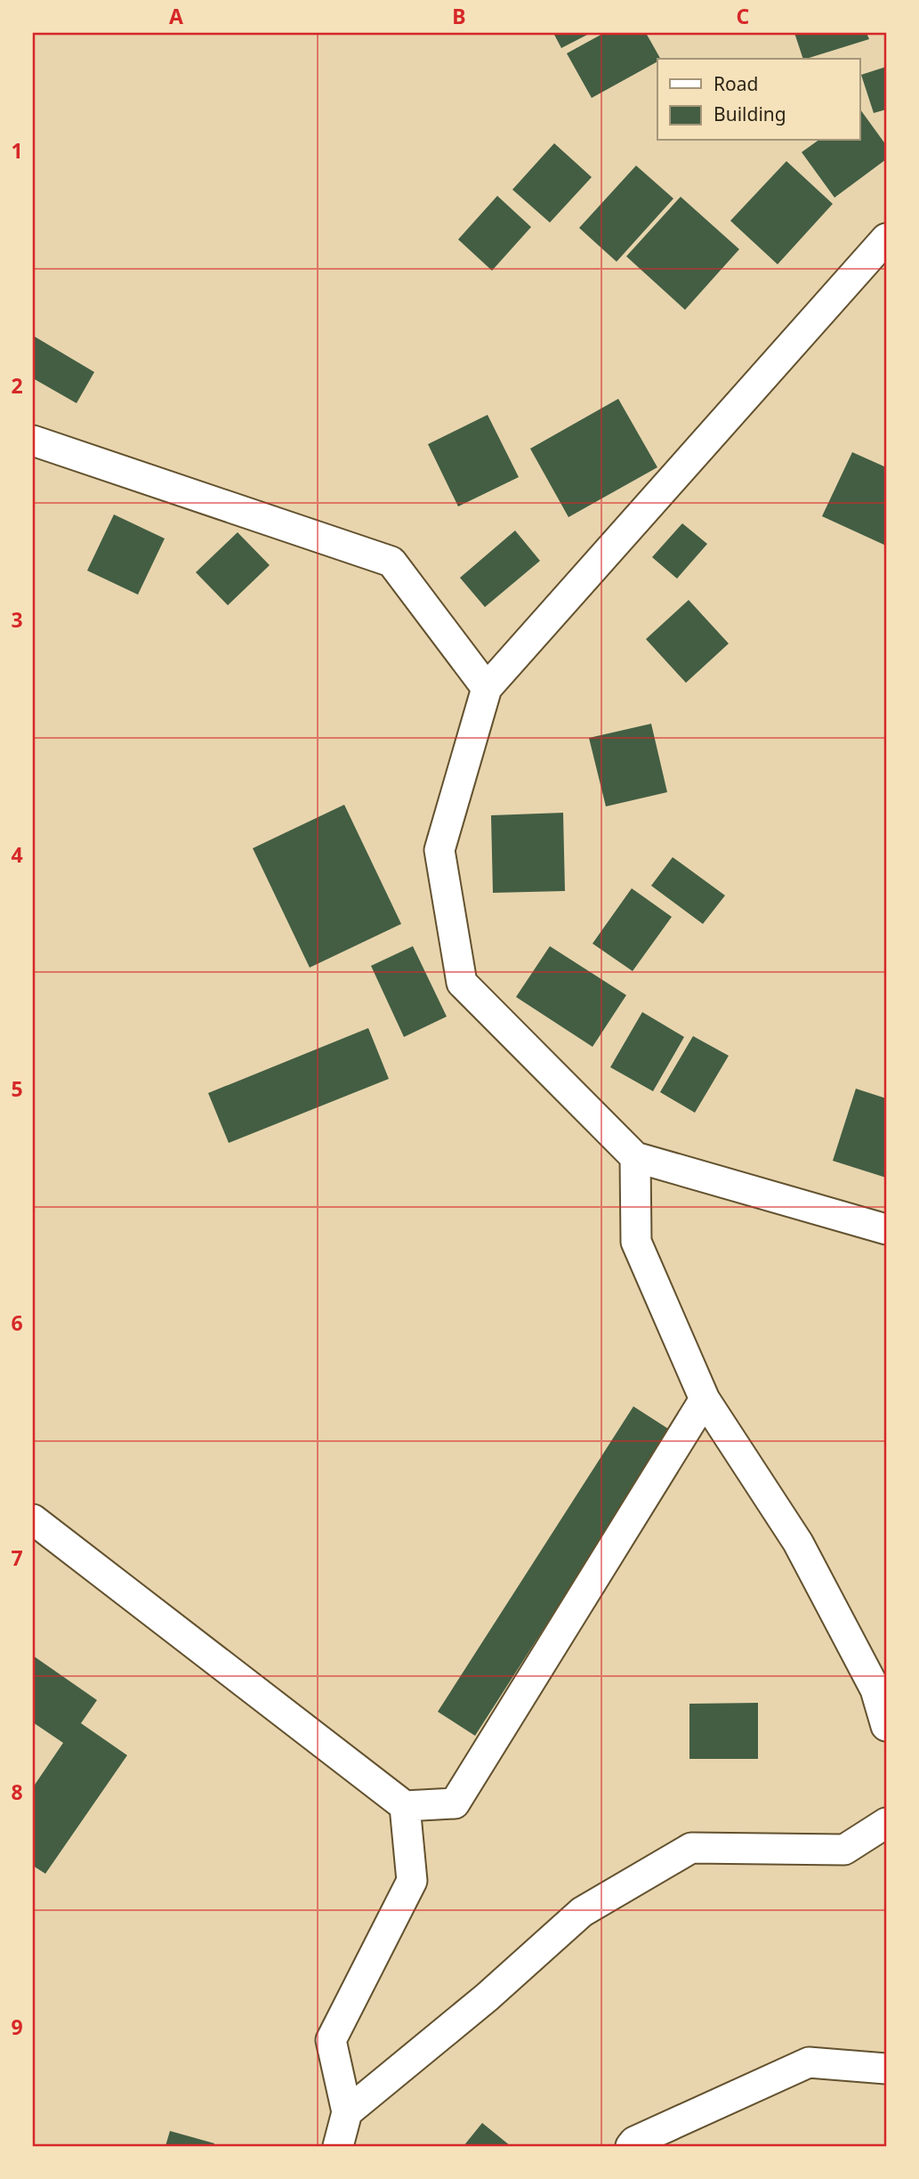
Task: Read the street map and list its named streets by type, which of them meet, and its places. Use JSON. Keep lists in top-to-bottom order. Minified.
{"legend":["Road","Building"],"grid":{"columns":["A","B","C"],"rows":["1","2","3","4","5","6","7","8","9"]}}
